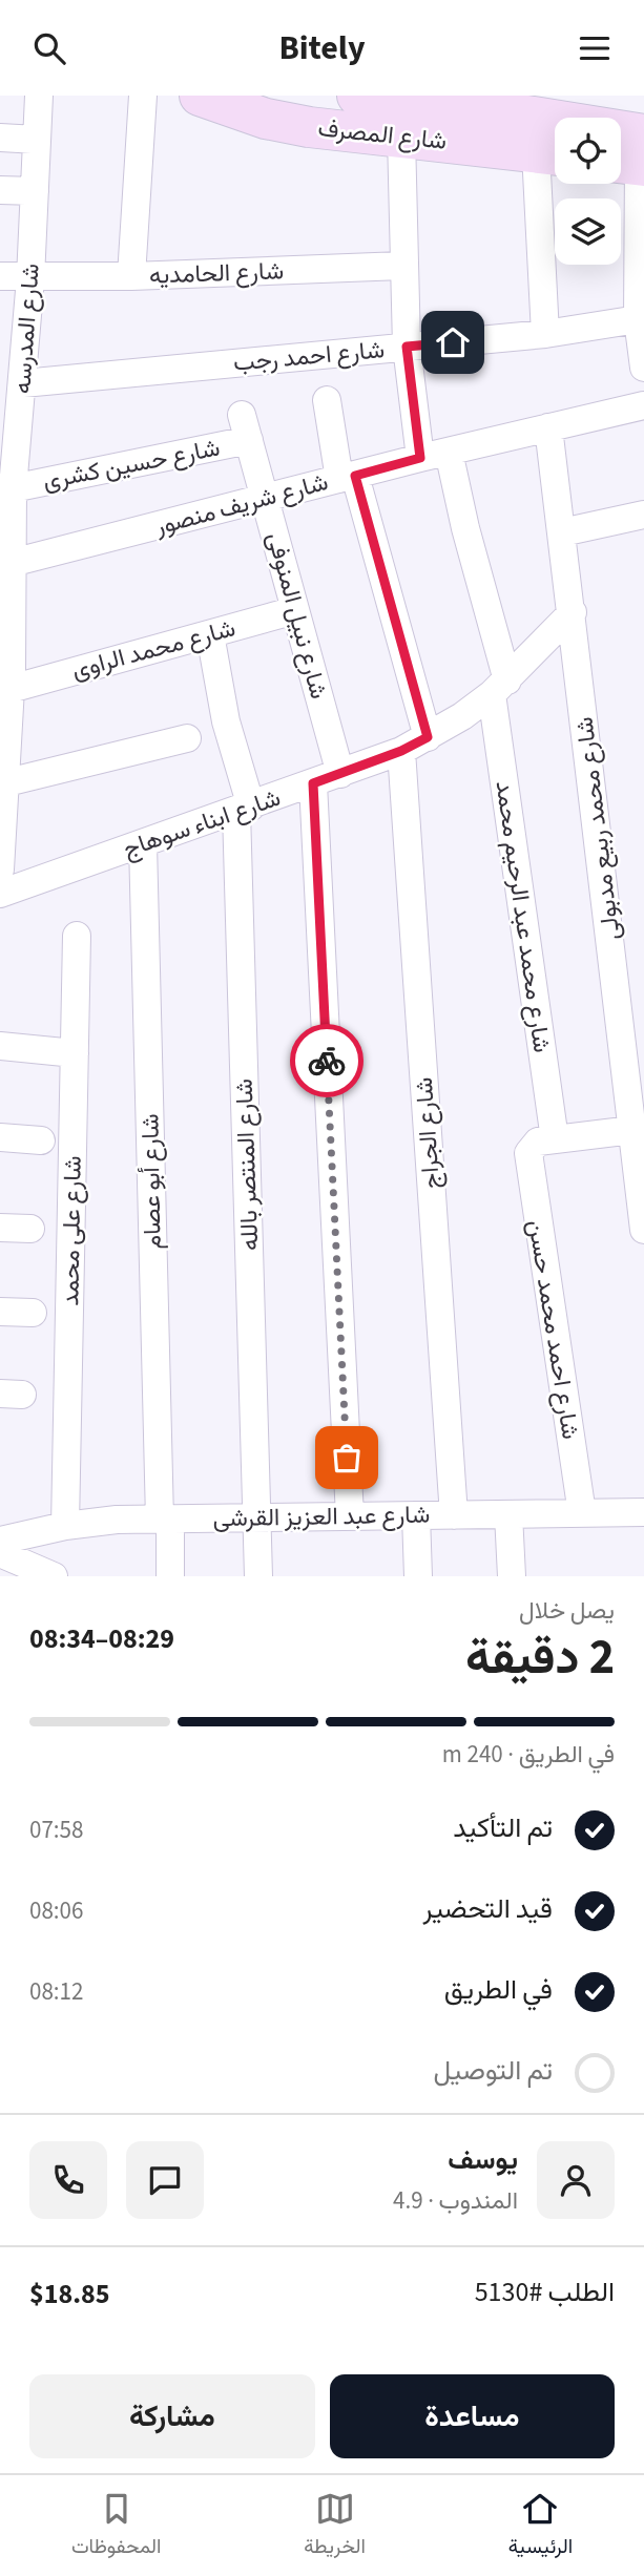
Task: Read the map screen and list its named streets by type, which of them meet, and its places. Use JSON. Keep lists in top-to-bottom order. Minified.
{"streets":{"street":["شارع المصرف","شارع الحامديه","شارع المدرسه","شارع احمد رجب","شارع حسين كشرى","شارع شريف منصور","شارع نبيل المنوفى","شارع محمد الراوى","شارع ابناء سوهاج","شارع محمد ربيع مدبولى","شارع محمد عبد الرحيم محمد","شارع الجراج","شارع المنتصر بالله","شارع أبو عصام","شارع على محمد","شارع احمد محمد حسن","شارع عبد العزيز القرشى"]},"crossings":[["شارع الحامديه","شارع المدرسه"],["شارع المدرسه","شارع احمد رجب"],["شارع المدرسه","شارع حسين كشرى"],["شارع المدرسه","شارع شريف منصور"],["شارع المدرسه","شارع محمد الراوى"],["شارع حسين كشرى","شارع نبيل المنوفى"],["شارع شريف منصور","شارع نبيل المنوفى"],["شارع شريف منصور","شارع محمد ربيع مدبولى"],["شارع شريف منصور","شارع محمد عبد الرحيم محمد"],["شارع نبيل المنوفى","شارع محمد الراوى"],["شارع نبيل المنوفى","شارع ابناء سوهاج"],["شارع محمد الراوى","شارع المنتصر بالله"],["شارع ابناء سوهاج","شارع محمد ربيع مدبولى"],["شارع ابناء سوهاج","شارع محمد عبد الرحيم محمد"],["شارع ابناء سوهاج","شارع الجراج"],["شارع ابناء سوهاج","شارع المنتصر بالله"],["شارع ابناء سوهاج","شارع أبو عصام"],["شارع محمد عبد الرحيم محمد","شارع احمد محمد حسن"],["شارع الجراج","شارع عبد العزيز القرشى"],["شارع المنتصر بالله","شارع عبد العزيز القرشى"],["شارع أبو عصام","شارع عبد العزيز القرشى"],["شارع على محمد","شارع عبد العزيز القرشى"],["شارع احمد محمد حسن","شارع عبد العزيز القرشى"]],"page":{"header":"Bitely","heading":["2 دقيقة","يصل خلال","08:29–08:34"],"panel":["يوسف","المندوب · 4.9","الطلب #5130","$18.85"],"bar":"في الطريق · 240 m","list":[["تم التأكيد","07:58"],["قيد التحضير","08:06"],["في الطريق","08:12"],"تم التوصيل"],"buttons":["مساعدة","مشاركة"],"tabs":["الرئيسية","الخريطة","المحفوظات"]}}
